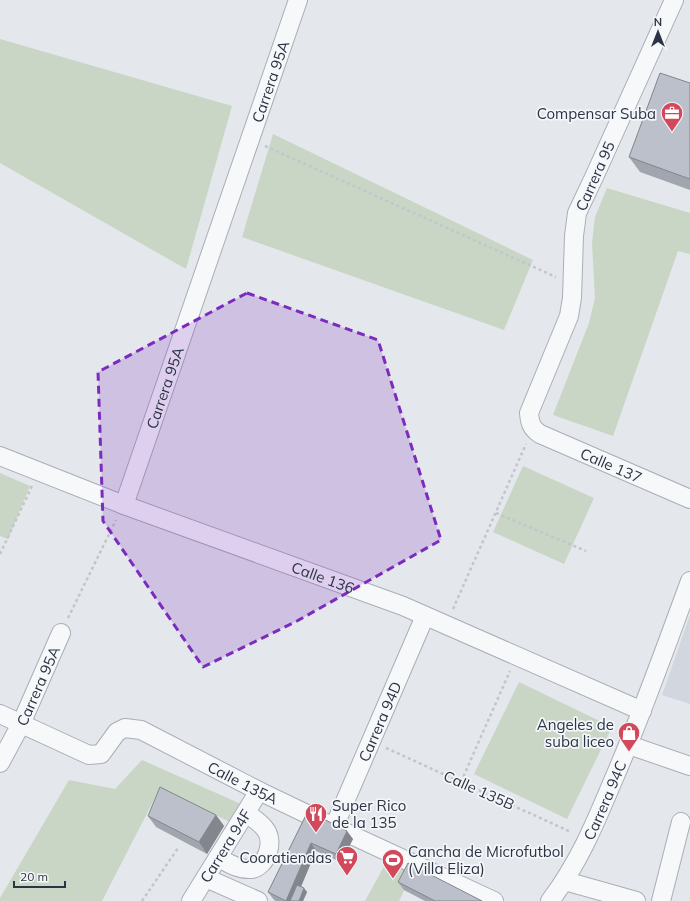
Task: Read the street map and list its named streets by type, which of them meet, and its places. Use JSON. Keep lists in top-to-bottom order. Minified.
{"streets":{"street":["Carrera 95A","Carrera 95","Calle 137","Calle 136","Carrera 94D","Calle 135A","Carrera 94C","Carrera 94F"],"path":["Calle 135B"]},"crossings":[["Carrera 95A","Calle 136"],["Carrera 95A","Calle 135A"],["Carrera 95","Calle 137"],["Calle 136","Carrera 94D"],["Calle 136","Carrera 94C"],["Carrera 94D","Calle 135A"],["Carrera 94D","Calle 135B"],["Calle 135A","Carrera 94F"],["Calle 135B","Carrera 94C"]],"places":{"office":["Compensar Suba"],"shop":["Angeles de suba liceo"],"restaurant":["Super Rico de la 135"],"supermarket":["Cooratiendas"],"sports":["Cancha de Microfutbol (Villa Eliza)"]},"scale_bar":"20 m","north":"top"}
